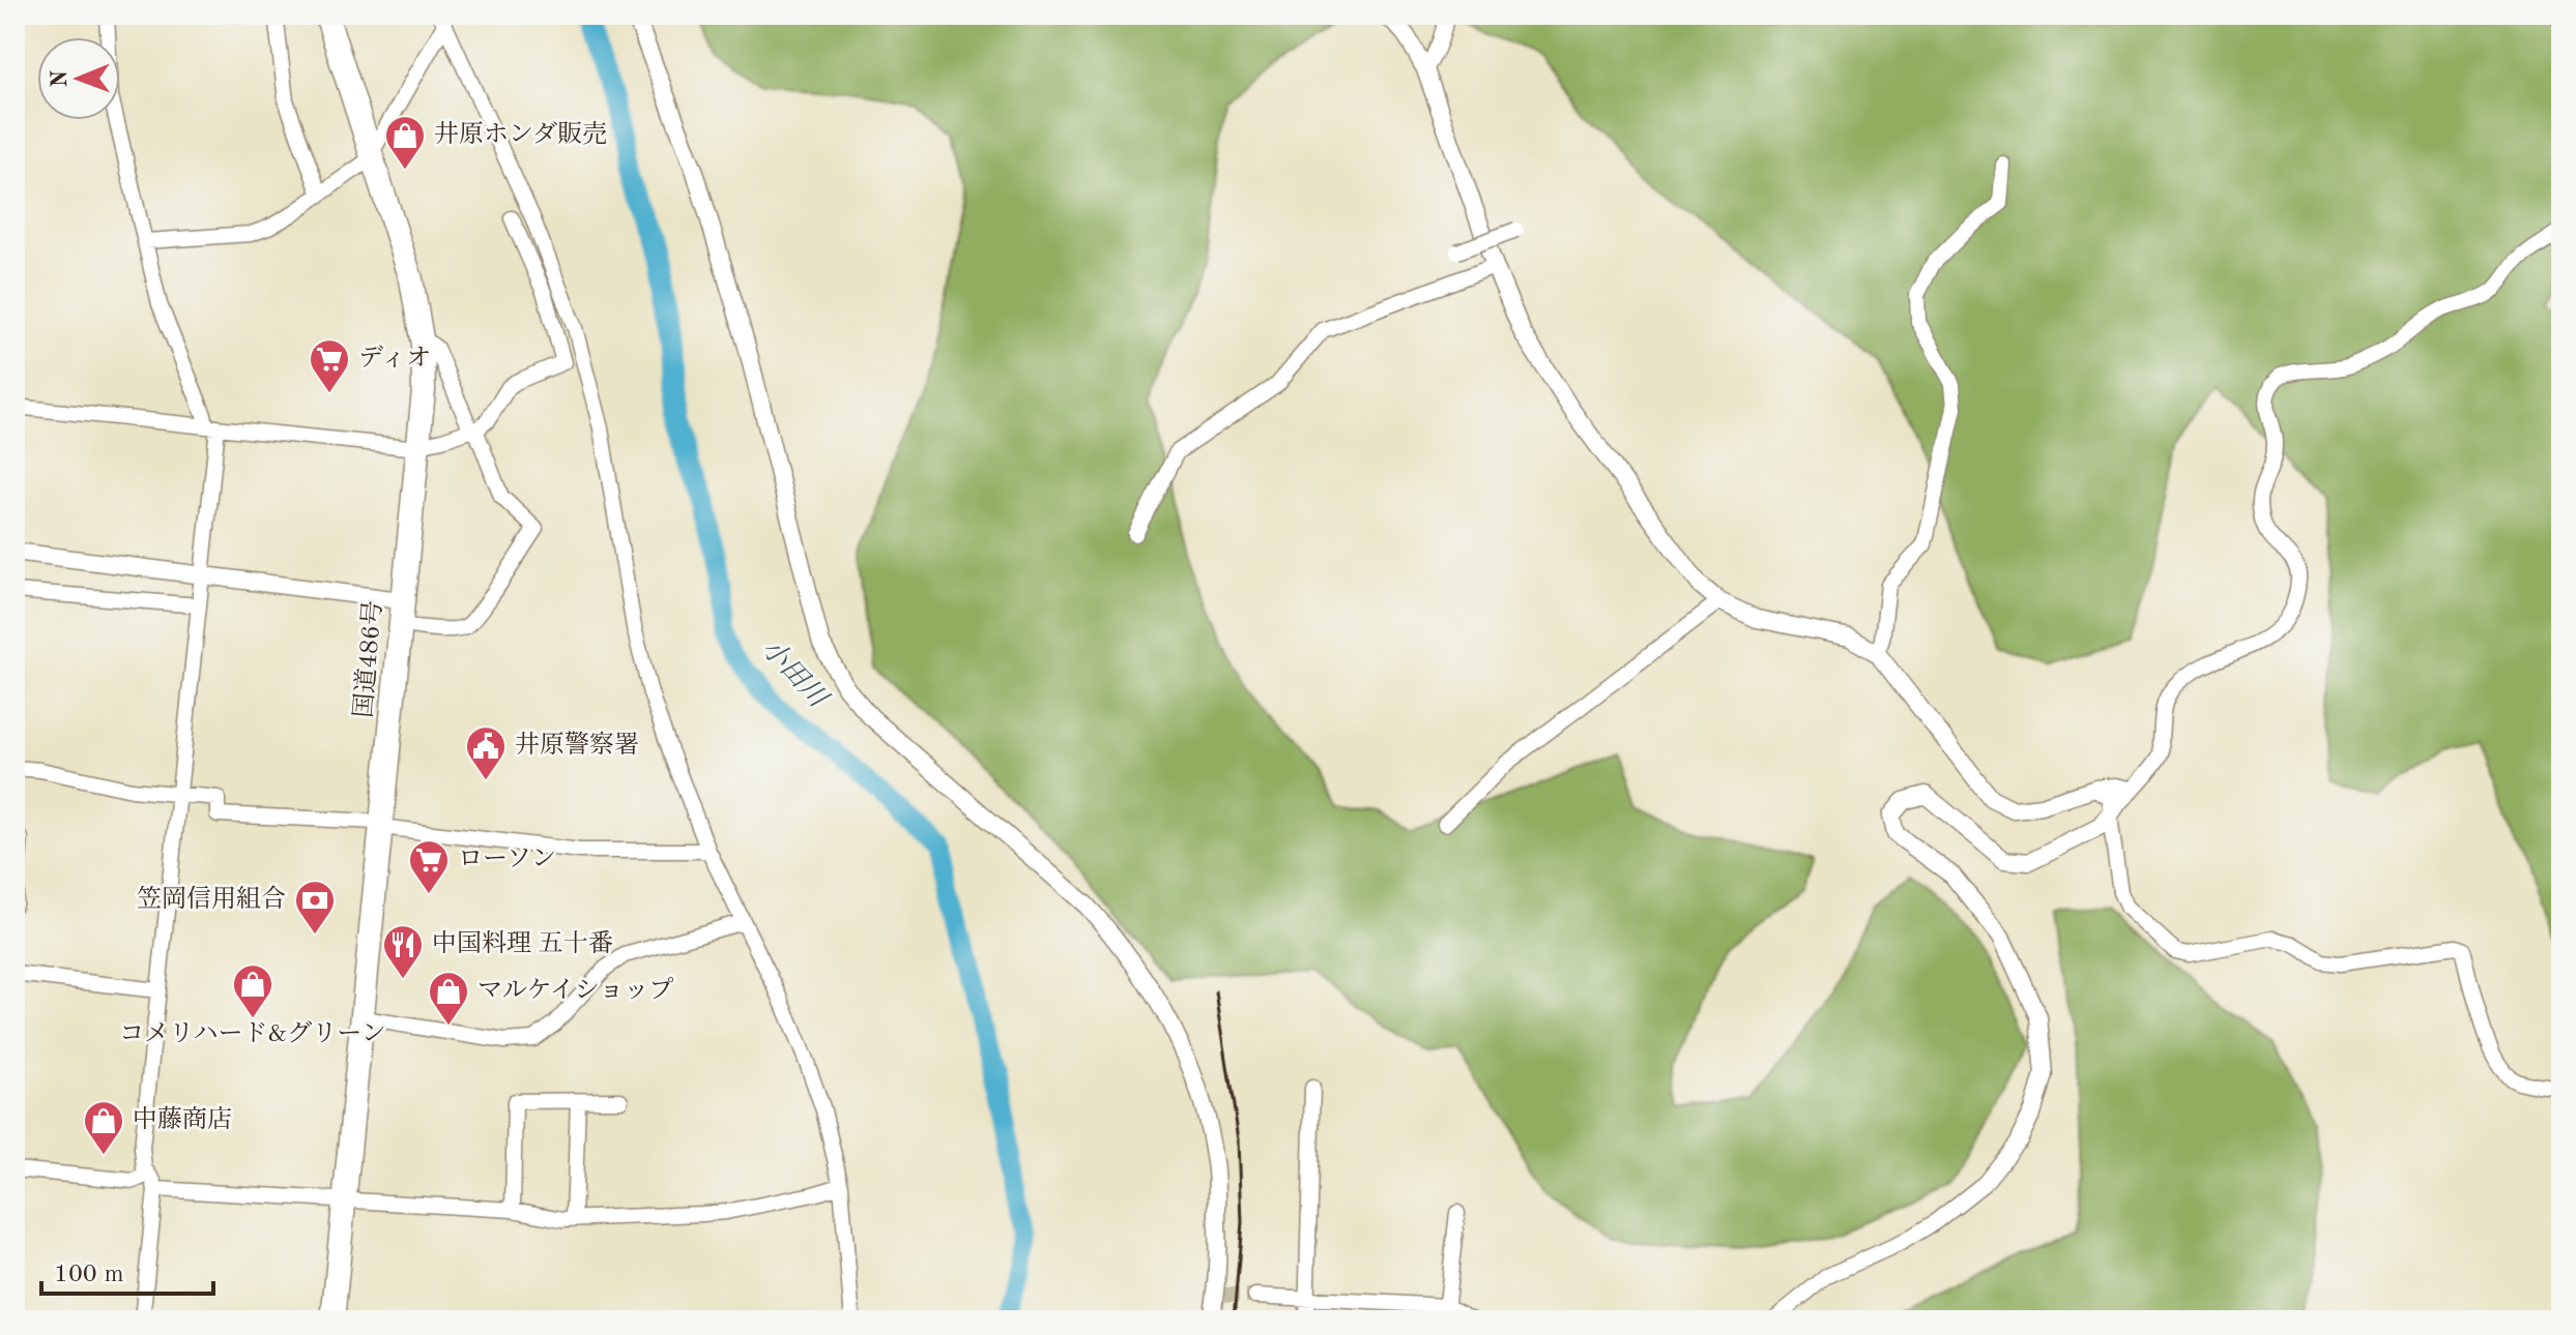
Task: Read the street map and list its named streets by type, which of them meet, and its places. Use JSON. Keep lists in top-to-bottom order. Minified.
{"streets":{"highway":["国道486号"]},"water":["小田川"],"places":{"shop":["井原ホンダ販売","コメリハード&グリーン","マルケイショップ","中藤商店"],"supermarket":["ディオ","ローソン"],"public building":["井原警察署"],"bank":["笠岡信用組合"],"restaurant":["中国料理 五十番"]},"scale_bar":"100 m","north":"left"}
